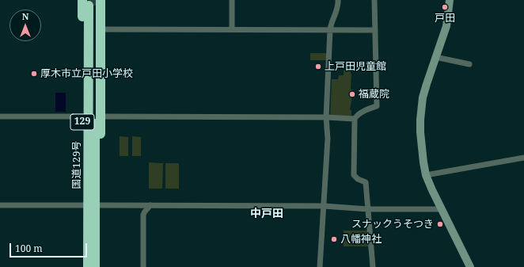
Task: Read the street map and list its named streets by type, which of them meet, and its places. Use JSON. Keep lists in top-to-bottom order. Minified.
{"streets":{"highway":["129","国道129号"]},"crossings":[["129","国道129号"]],"districts":["中戸田"],"places":["戸田","上戸田児童館","厚木市立戸田小学校","福蔵院","スナックうそつき","八幡神社"],"scale_bar":"100 m","north":"top"}
